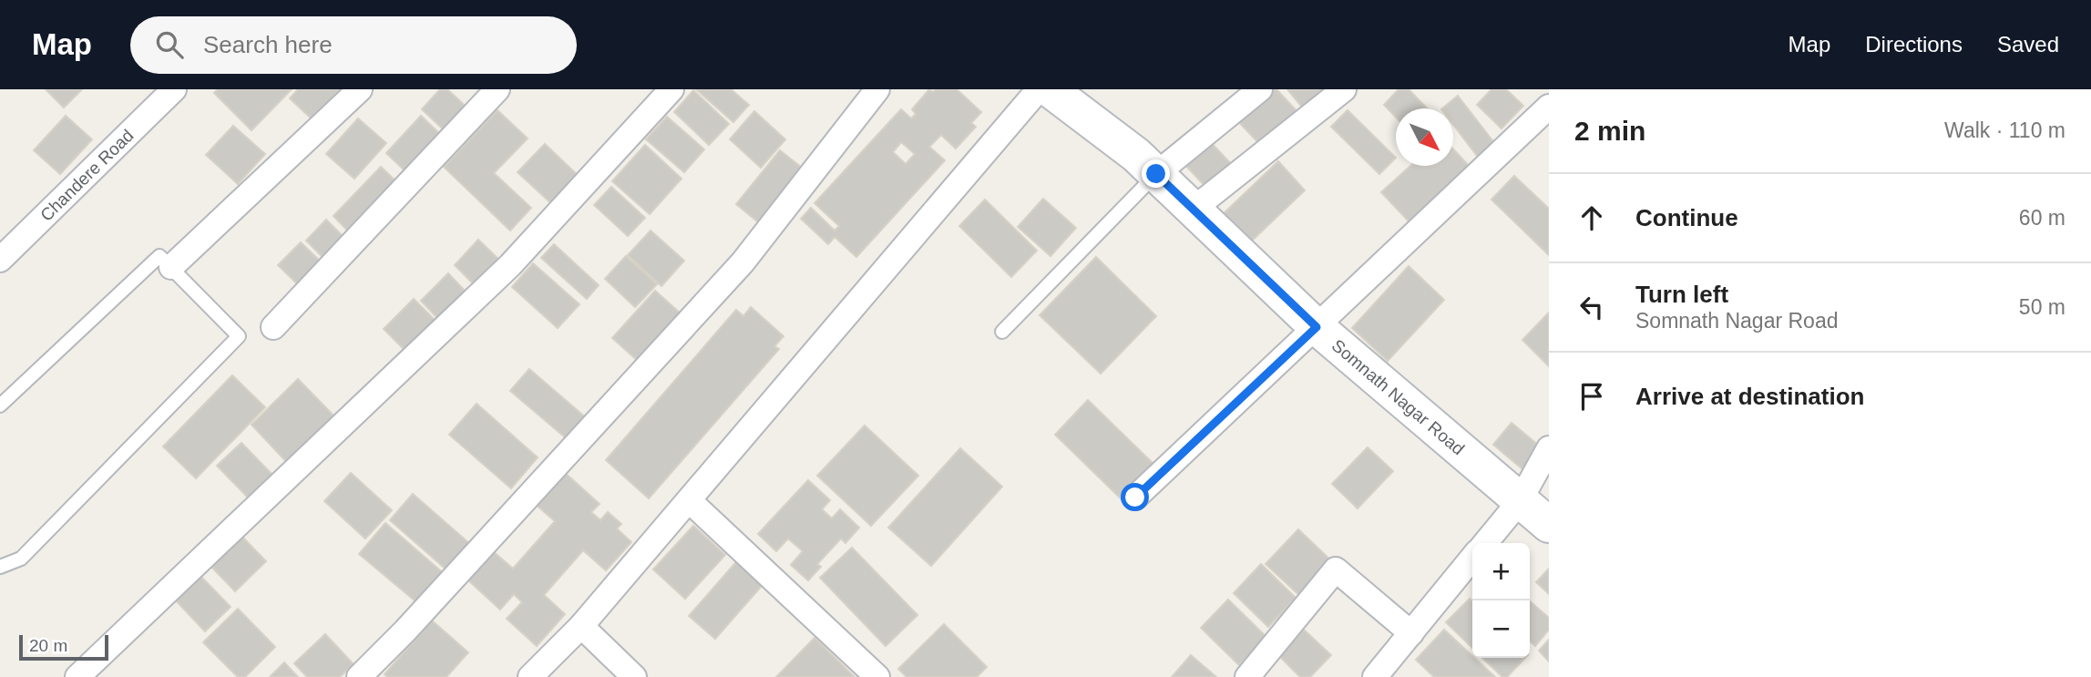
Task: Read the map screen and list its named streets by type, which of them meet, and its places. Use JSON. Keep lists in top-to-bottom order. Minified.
{"streets":{"street":["Chandere Road","Somnath Nagar Road"]},"scale_bar":"20 m","north":"bottom right","page":{"header":"Map","search":"Search here","nav":["Map","Directions","Saved"],"heading":["2 min","Walk · 110 m"],"list":[["Continue","60 m"],["Turn left","Somnath Nagar Road","50 m"],"Arrive at destination"],"map_buttons":["+","−"],"scale":"20 m"}}
